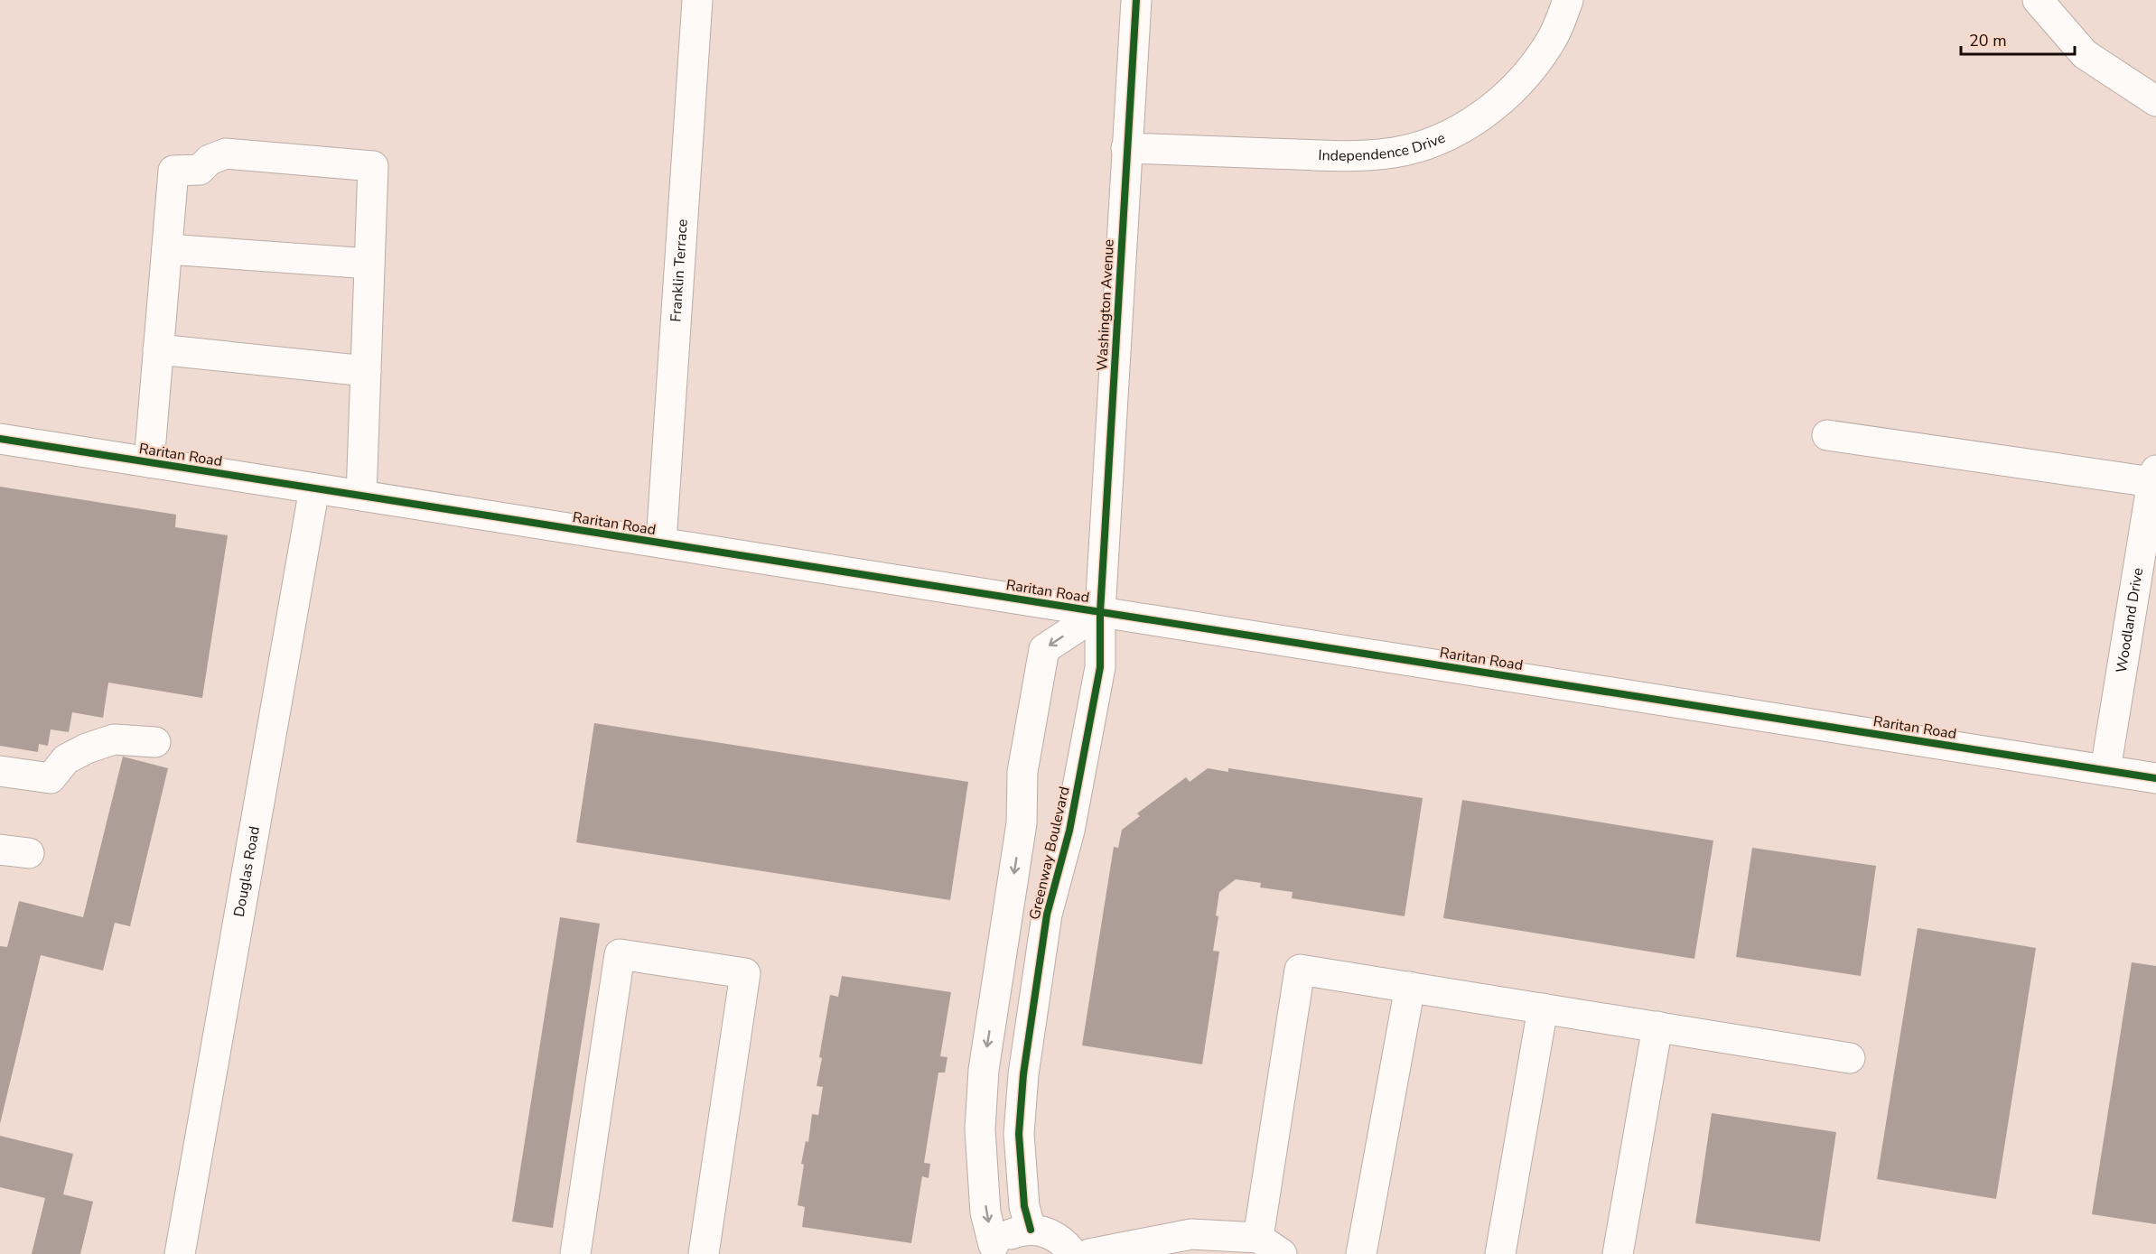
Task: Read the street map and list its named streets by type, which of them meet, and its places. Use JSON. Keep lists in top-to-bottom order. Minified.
{"streets":{"street":["Independence Drive","Franklin Terrace","Washington Avenue","Raritan Road","Woodland Drive","Greenway Boulevard","Douglas Road"]},"crossings":[["Independence Drive","Washington Avenue"],["Franklin Terrace","Raritan Road"],["Washington Avenue","Raritan Road"],["Washington Avenue","Greenway Boulevard"],["Raritan Road","Woodland Drive"],["Raritan Road","Greenway Boulevard"],["Raritan Road","Douglas Road"]],"scale_bar":"20 m"}
